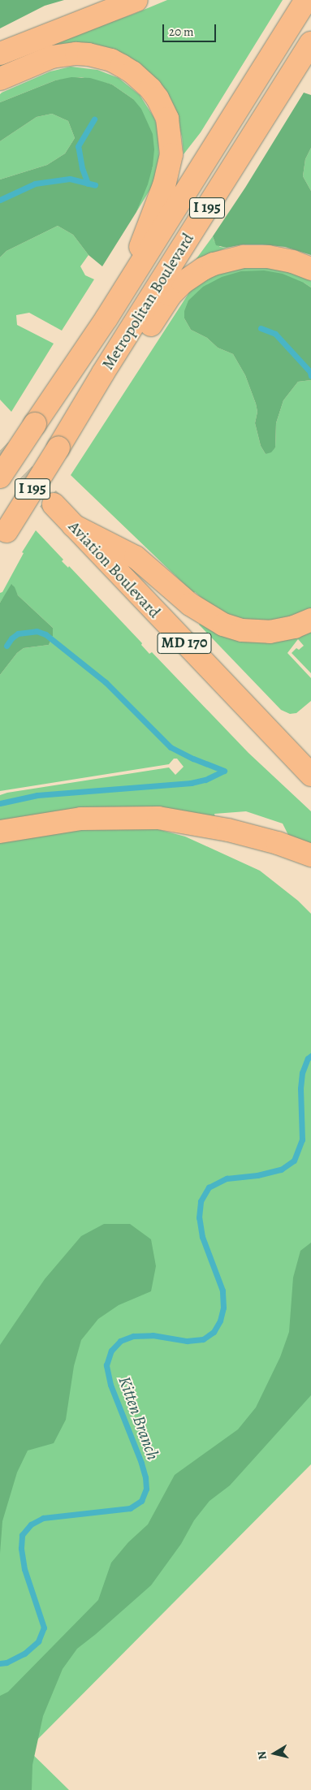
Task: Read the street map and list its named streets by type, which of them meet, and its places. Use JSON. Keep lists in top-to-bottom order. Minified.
{"streets":{"main road":["I 195","Metropolitan Boulevard","Aviation Boulevard","MD 170"]},"water":["Kitten Branch"],"scale_bar":"20 m","north":"left"}
